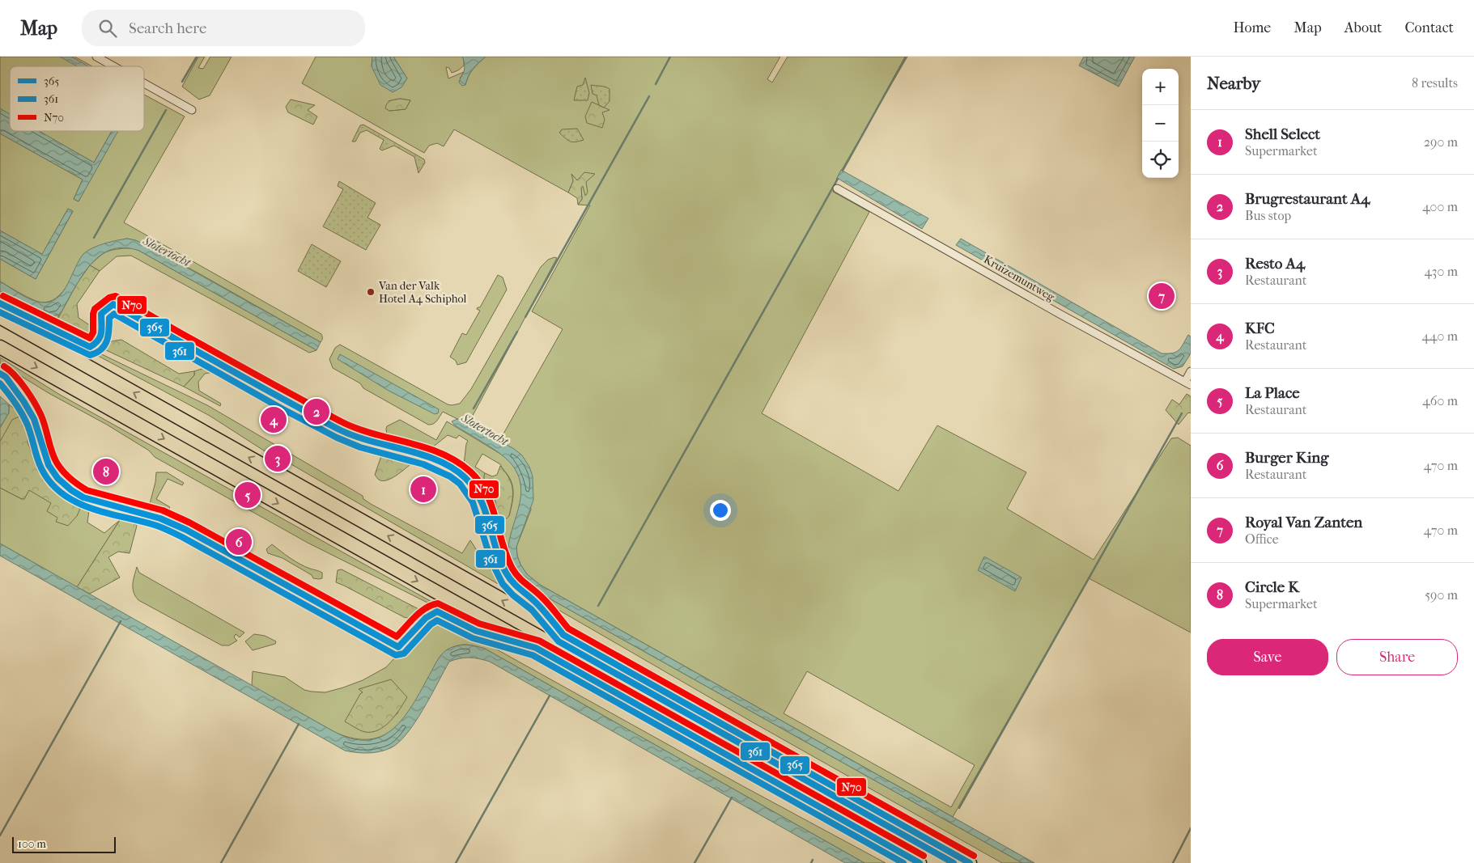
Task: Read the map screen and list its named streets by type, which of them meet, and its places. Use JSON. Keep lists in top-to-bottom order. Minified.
{"streets":{"street":["Kruizemuntweg"]},"water":["Slotertocht"],"places":["Van der Valk Hotel A4 Schiphol"],"lines":["transit line N70","transit line 365","transit line 361"],"legend":["365","361","N70"],"scale_bar":"100 m","page":{"header":"Map","search":"Search here","nav":["Home","Map","About","Contact"],"heading":["Nearby","8 results"],"map_buttons":["+","−"],"list":[{"mark":"1","name":"Shell Select","note":"Supermarket","value":"290 m"},{"mark":"2","name":"Brugrestaurant A4","note":"Bus stop","value":"400 m"},{"mark":"3","name":"Resto A4","note":"Restaurant","value":"430 m"},{"mark":"4","name":"KFC","note":"Restaurant","value":"440 m"},{"mark":"5","name":"La Place","note":"Restaurant","value":"460 m"},{"mark":"6","name":"Burger King","note":"Restaurant","value":"470 m"},{"mark":"7","name":"Royal Van Zanten","note":"Office","value":"470 m"},{"mark":"8","name":"Circle K","note":"Supermarket","value":"590 m"}],"pins":["7","2","4","3","8","1","5","6"],"buttons":["Save","Share"],"scale":"100 m"}}
